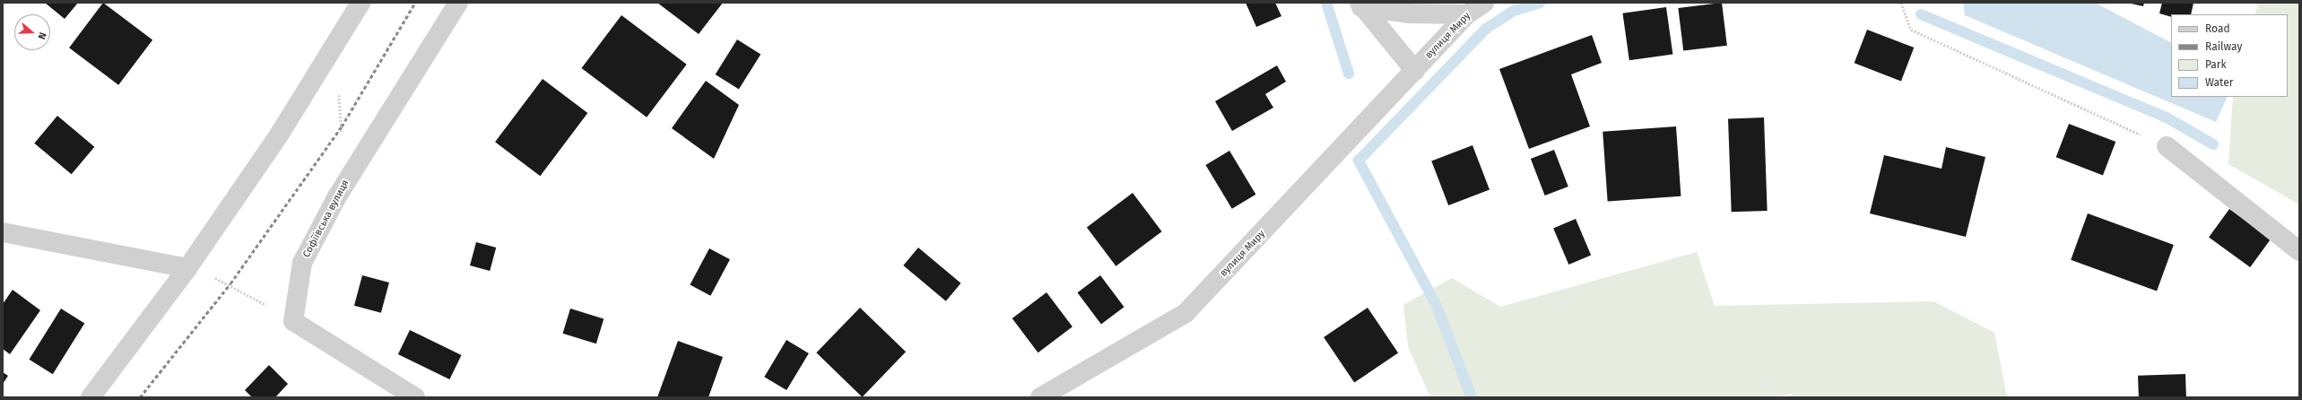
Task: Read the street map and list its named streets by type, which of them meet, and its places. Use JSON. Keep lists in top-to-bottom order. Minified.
{"streets":{"street":["вулиця Миру","Софіївська вулиця"]},"legend":["Road","Railway","Park","Water"],"north":"right"}
